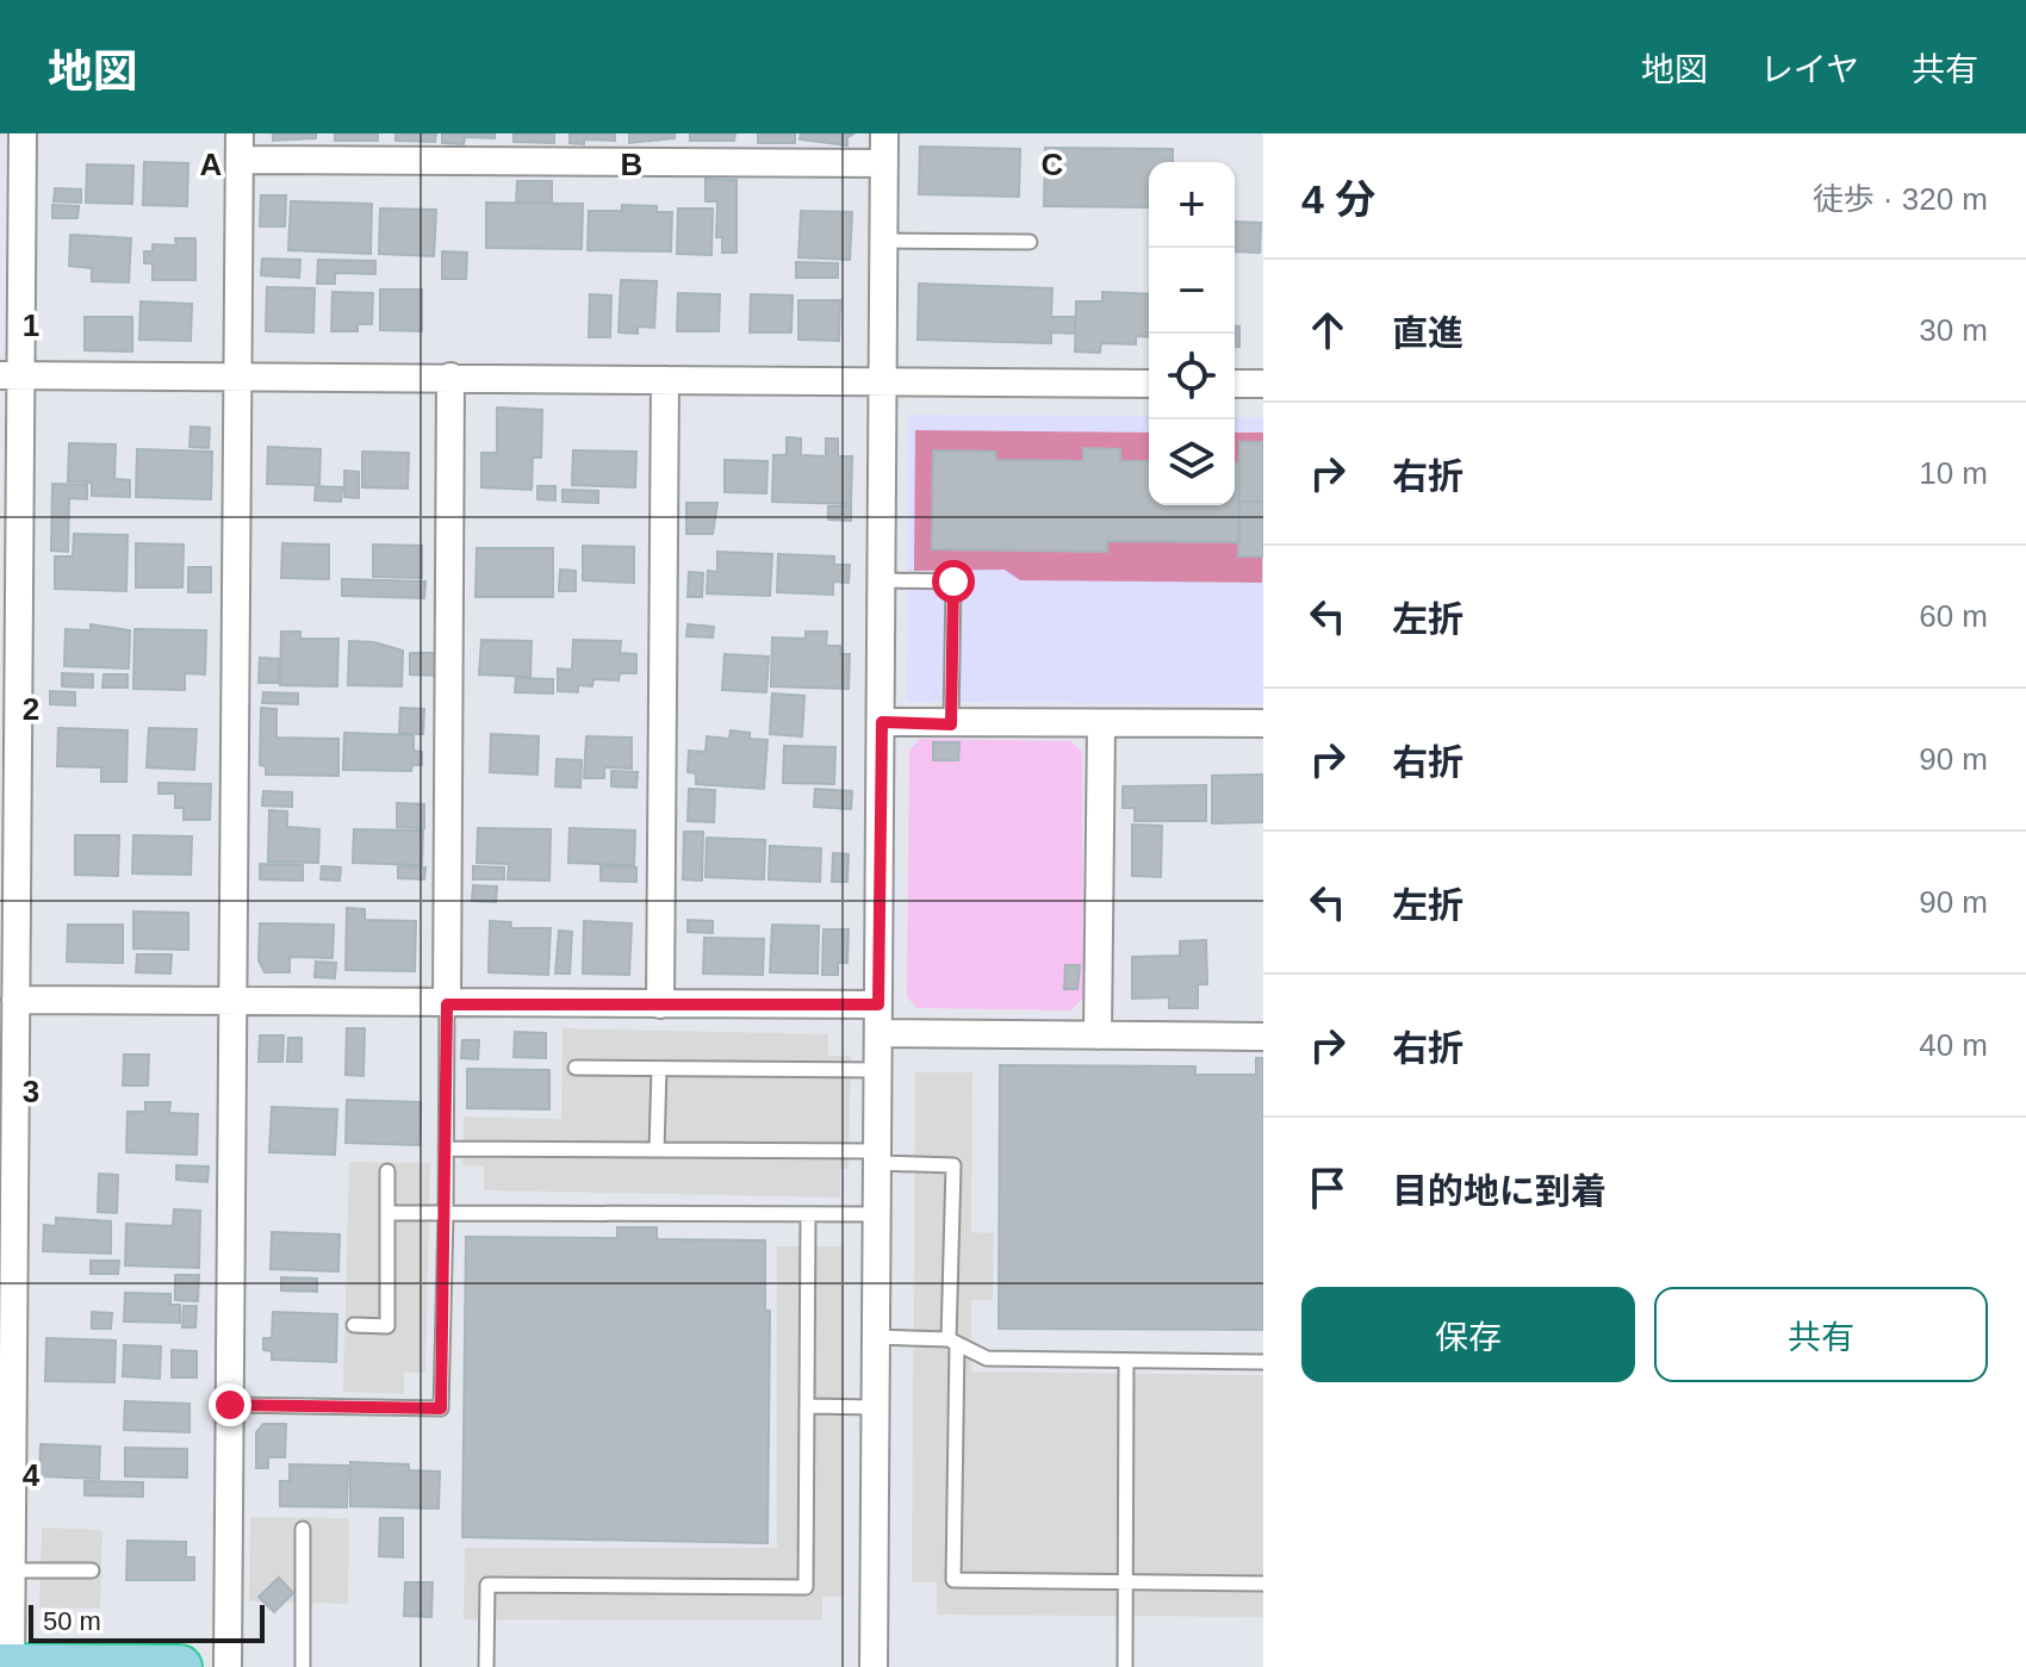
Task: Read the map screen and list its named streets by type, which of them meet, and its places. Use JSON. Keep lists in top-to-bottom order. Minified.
{"scale_bar":"50 m","page":{"header":"地図","nav":["地図","レイヤ","共有"],"heading":["4 分","徒歩 · 320 m"],"map_buttons":["+","−"],"list":[["直進","30 m"],["右折","10 m"],["左折","60 m"],["右折","90 m"],["左折","90 m"],["右折","40 m"],"目的地に到着"],"buttons":["保存","共有"],"scale":"50 m"},"grid":{"columns":["A","B","C"],"rows":["1","2","3","4"]}}
